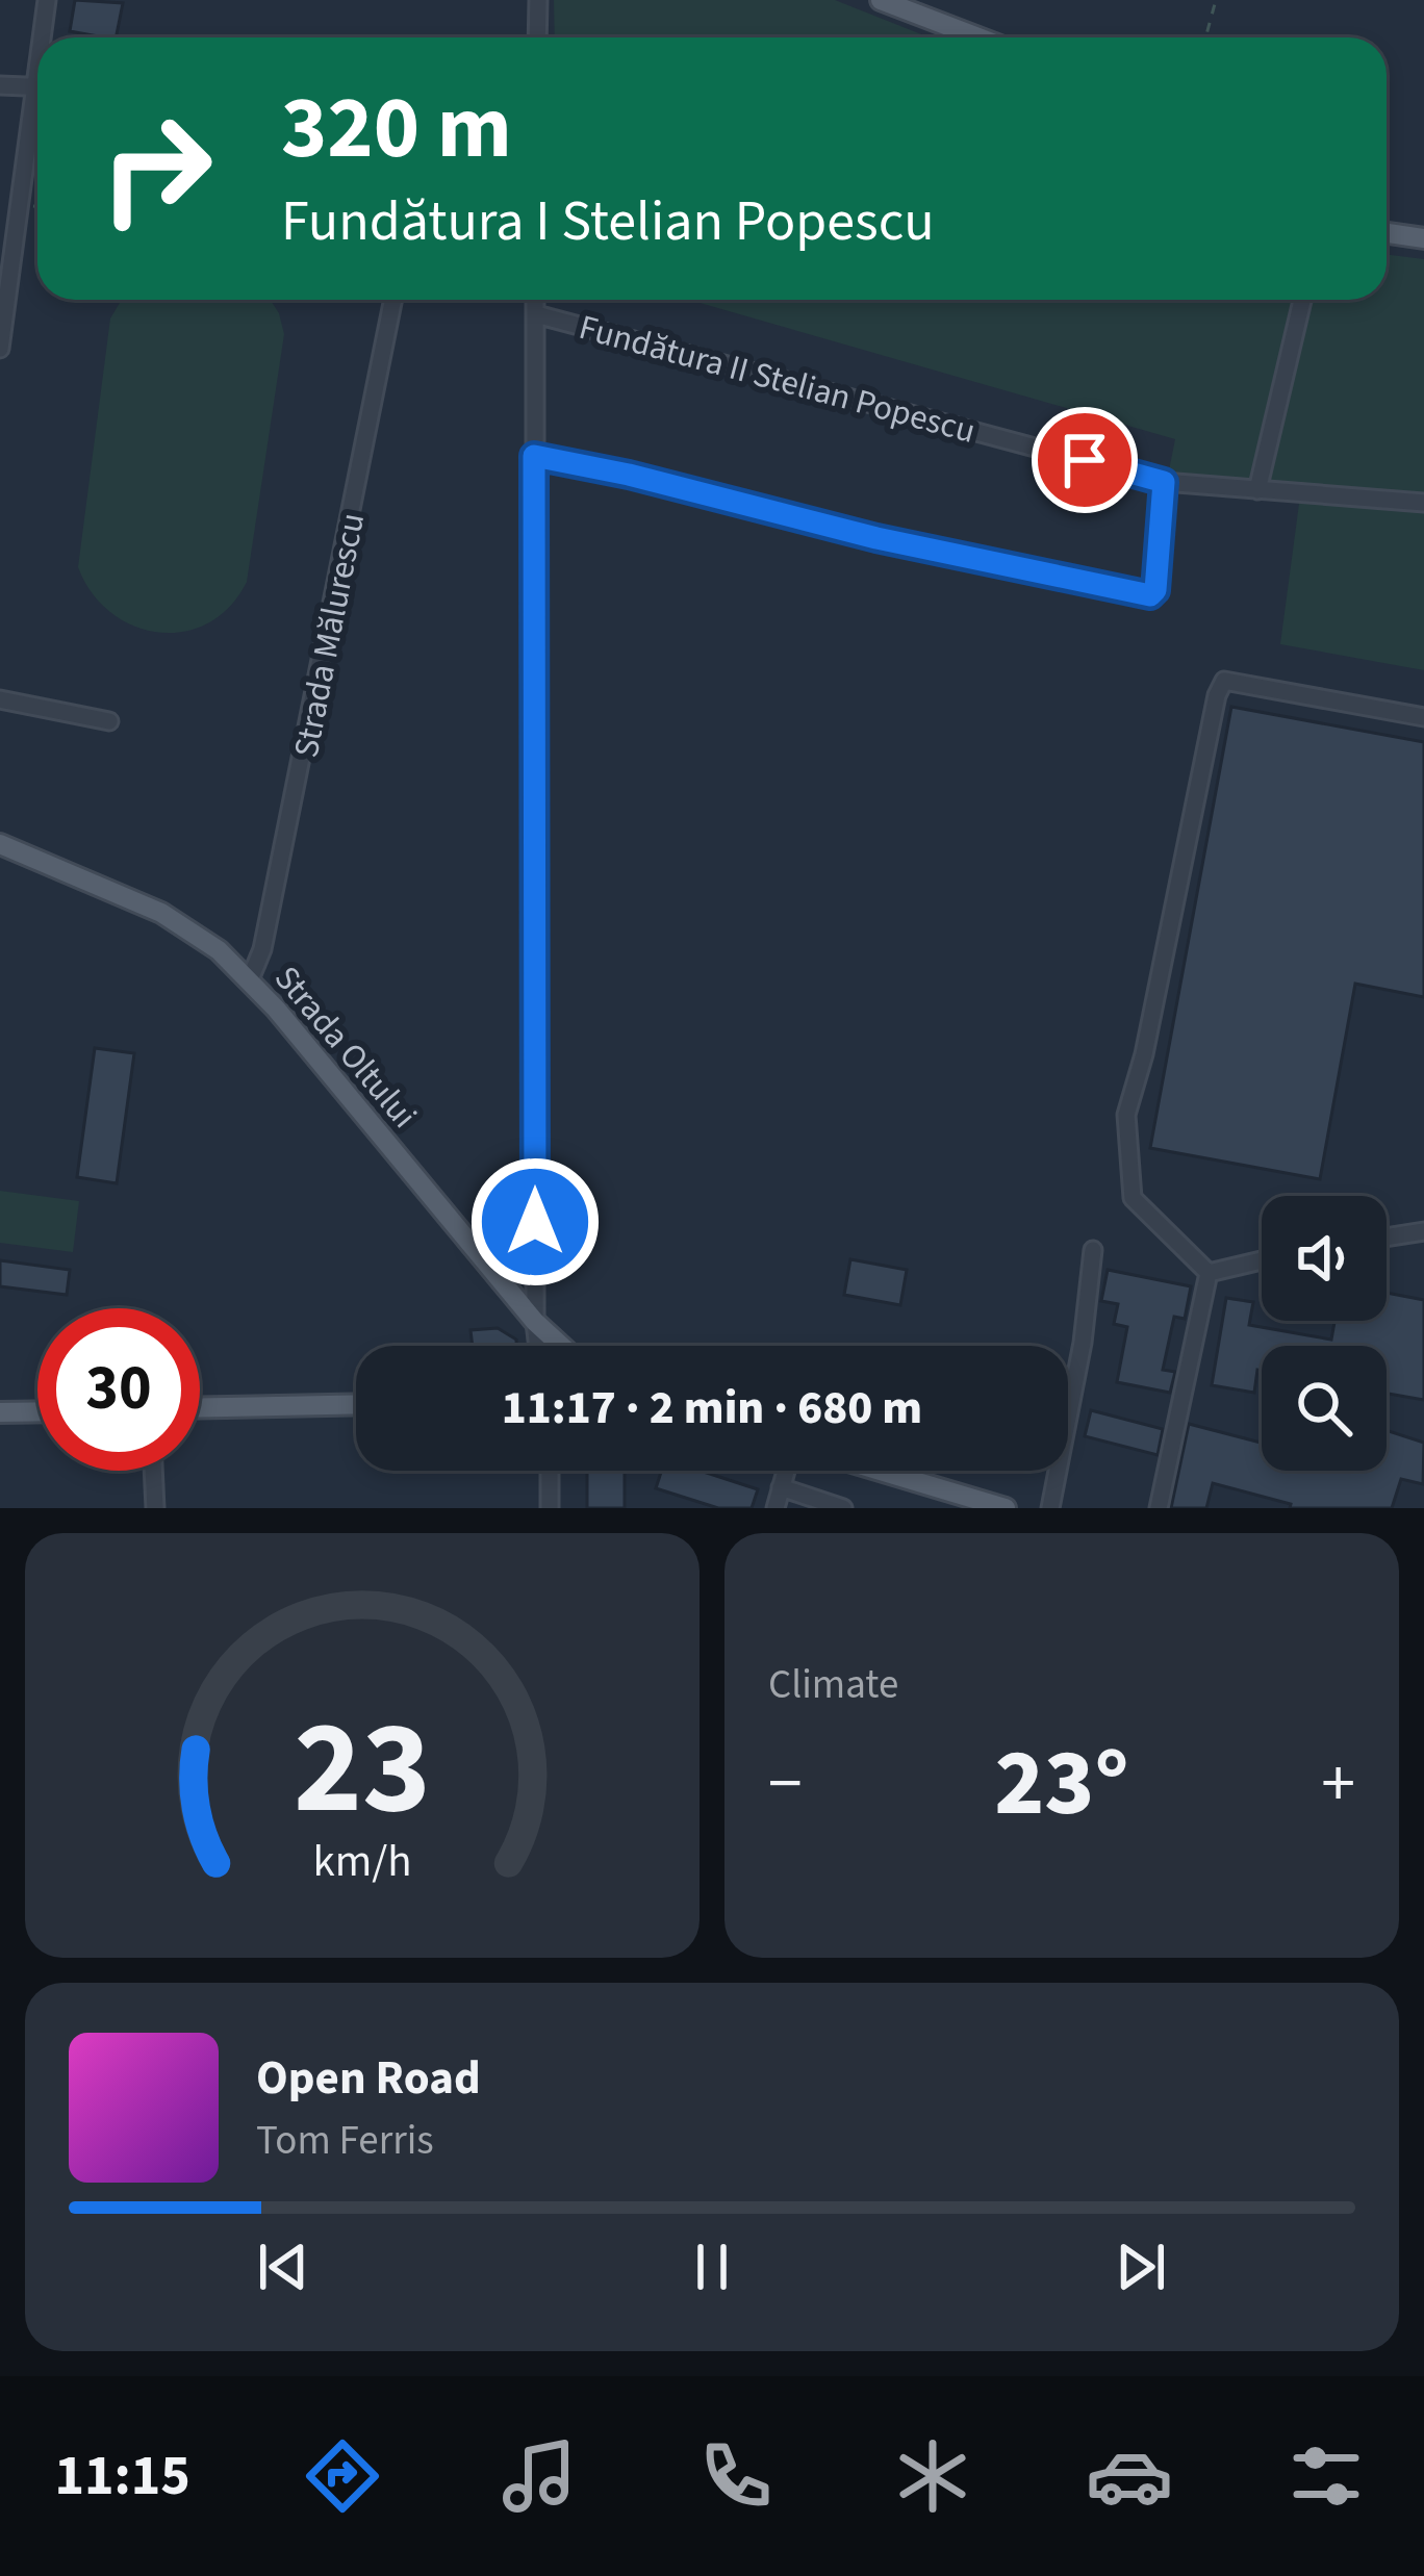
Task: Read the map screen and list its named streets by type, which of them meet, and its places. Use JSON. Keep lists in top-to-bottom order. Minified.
{"streets":{"main road":["Strada Oltului"],"street":["Fundătura II Stelian Popescu","Strada Mălurescu"]},"crossings":[["Strada Mălurescu","Strada Oltului"]],"page":{"turn":["320 m","Fundătura I Stelian Popescu"],"limit":"30","trip":"11:17 · 2 min · 680 m","tile":"Climate","heat":["−","23°","+"],"song":["Open Road","Tom Ferris"],"tabs":"11:15","gauge":["23","km/h"]}}
